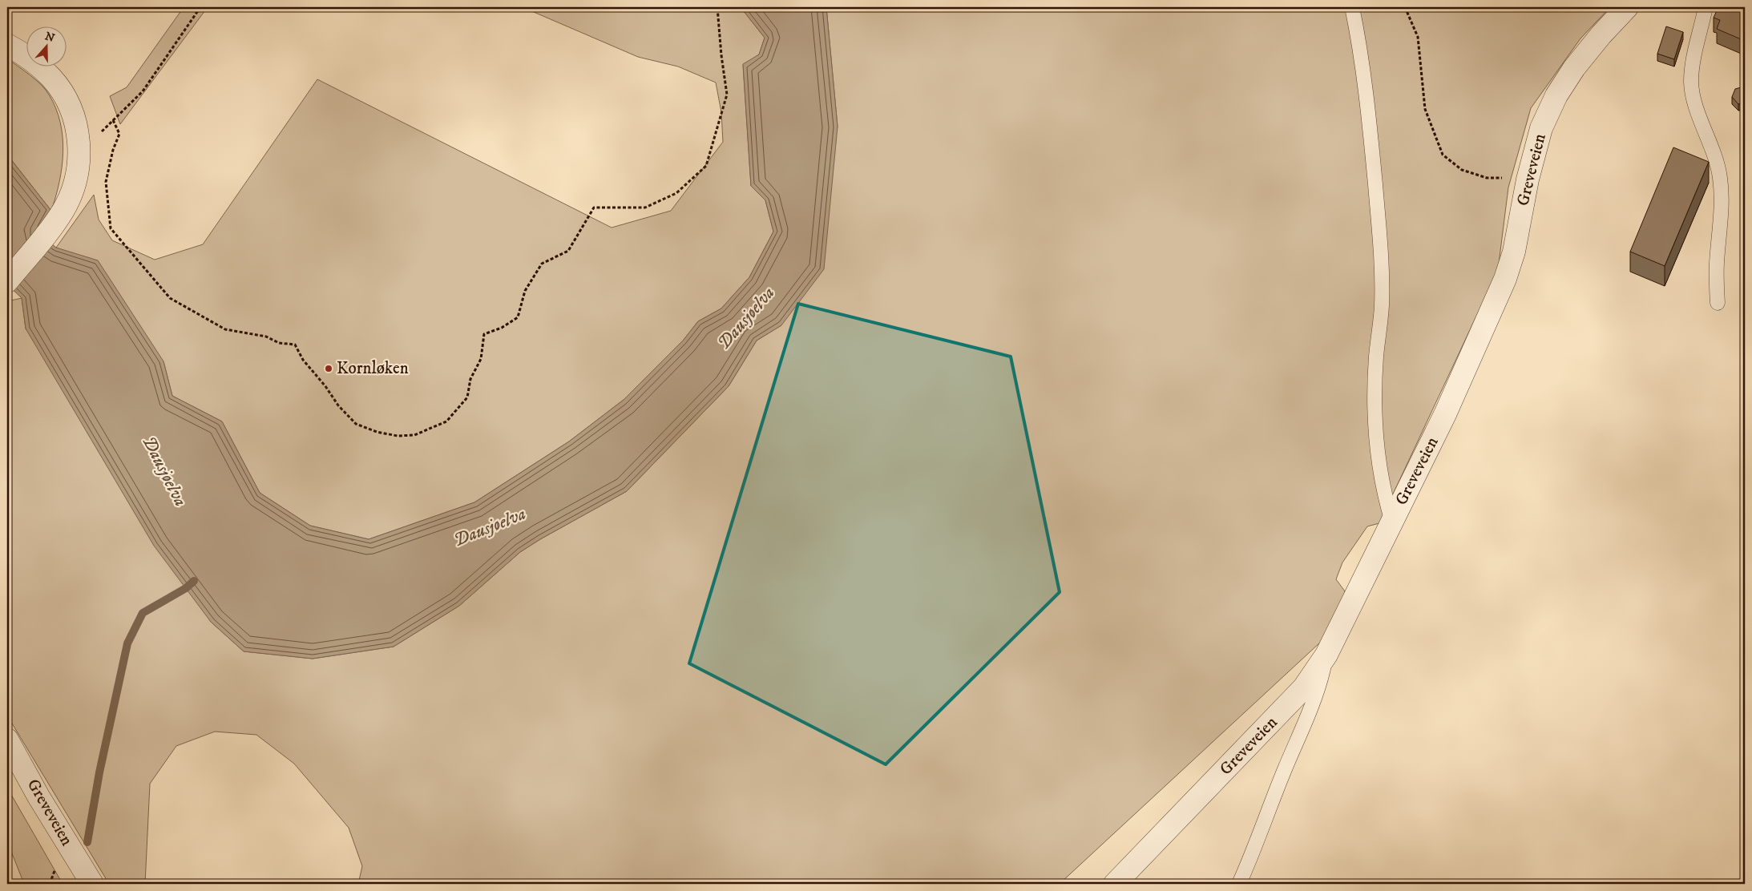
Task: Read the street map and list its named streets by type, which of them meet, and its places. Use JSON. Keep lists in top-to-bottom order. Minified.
{"streets":{"street":["Greveveien"]},"water":["Dausjøelva"],"places":["Kornløken"],"north":"top"}
